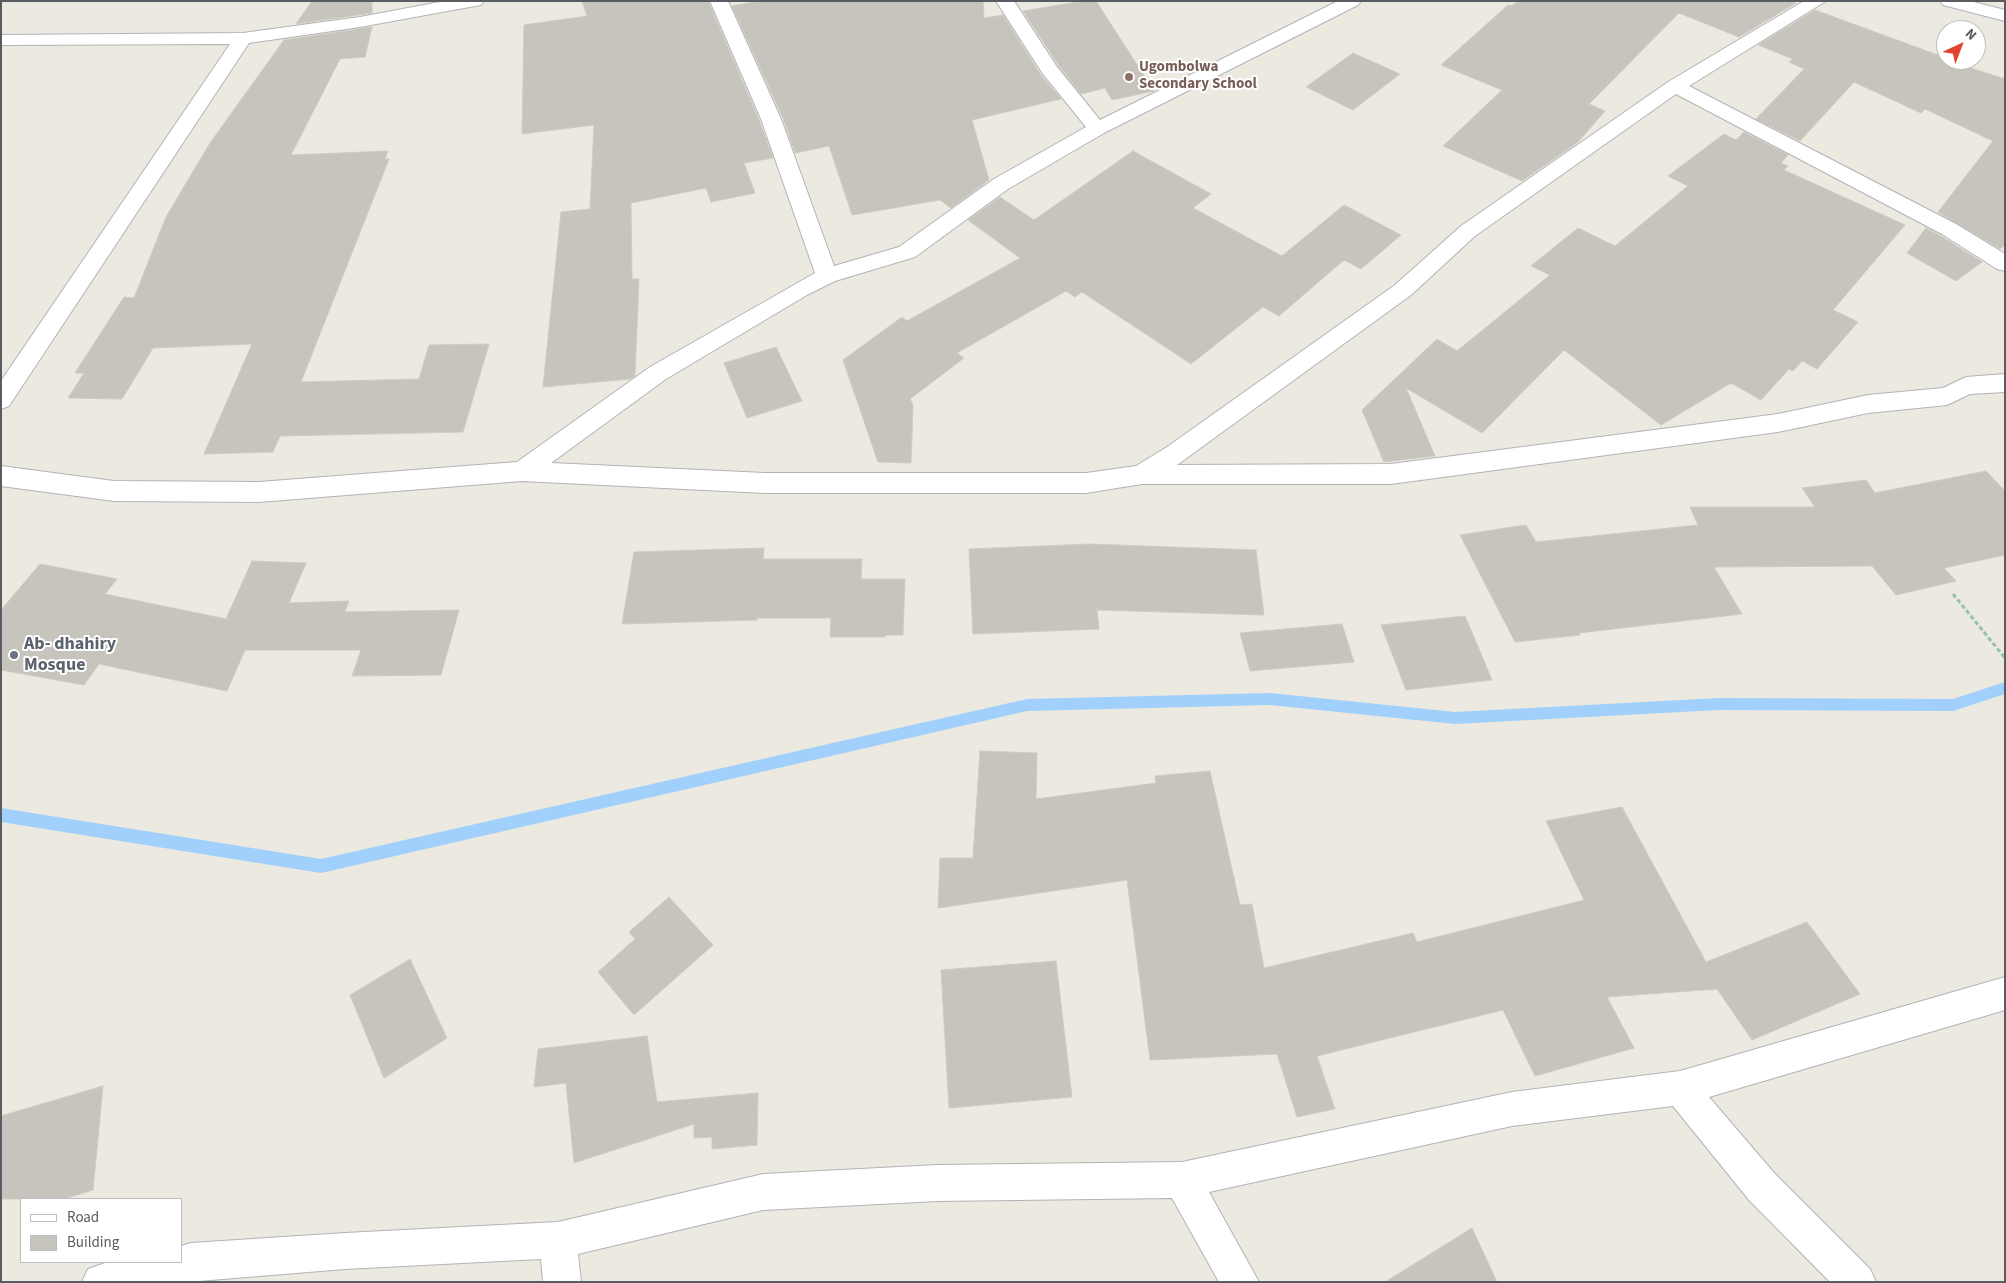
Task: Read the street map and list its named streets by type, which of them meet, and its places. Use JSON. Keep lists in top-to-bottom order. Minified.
{"places":["Ugombolwa Secondary School","Ab- dhahiry Mosque"],"legend":["Road","Building"],"north":"top right"}
